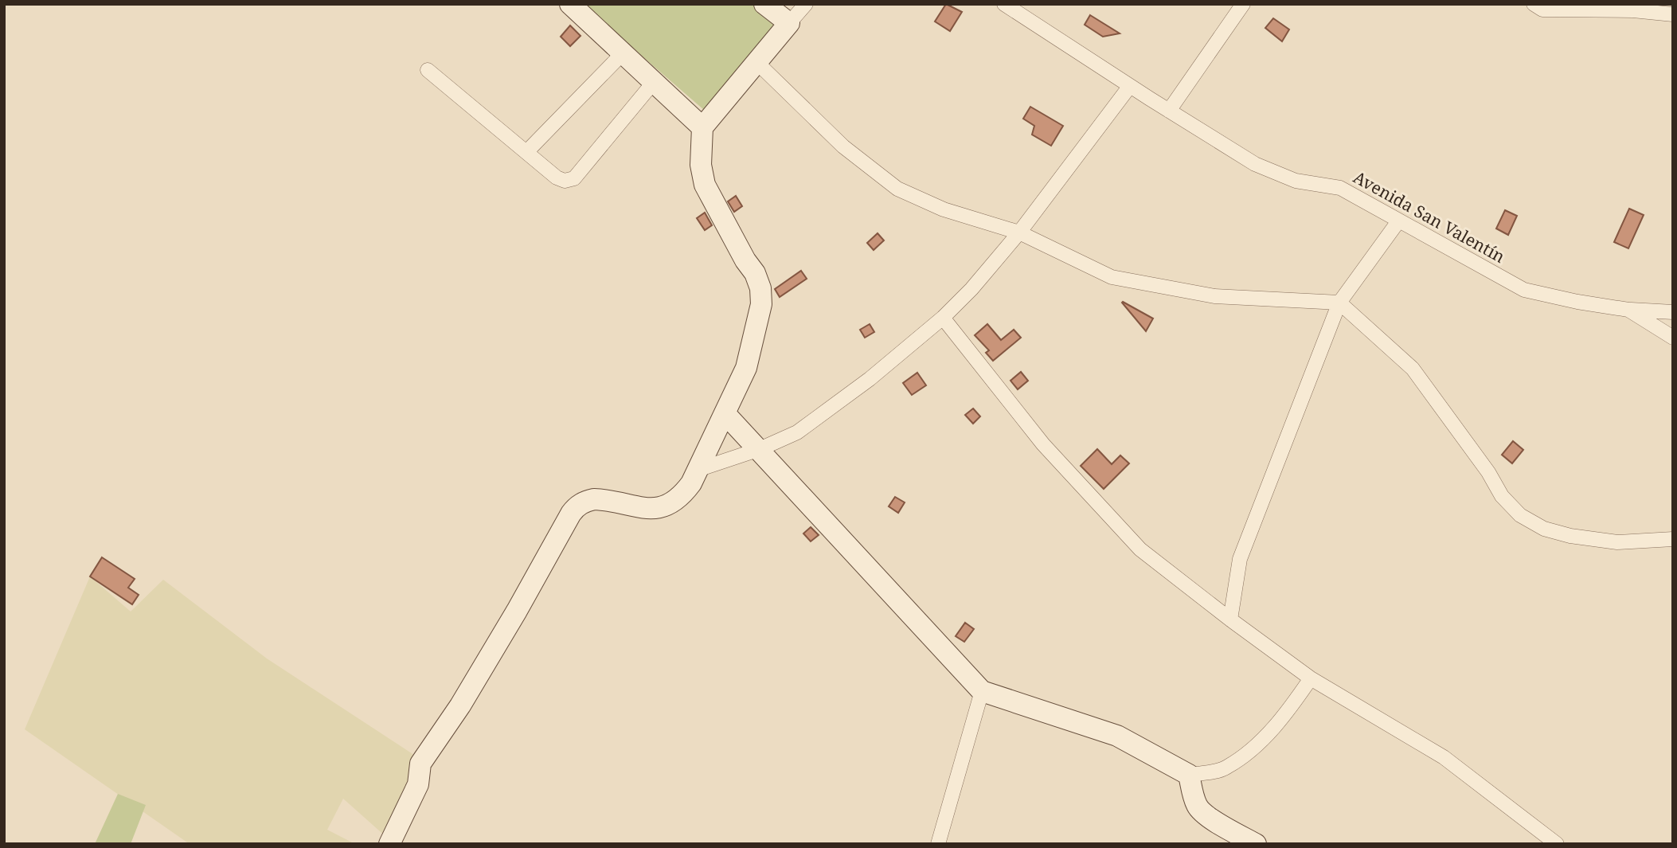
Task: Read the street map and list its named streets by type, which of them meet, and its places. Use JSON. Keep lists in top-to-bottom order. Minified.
{"streets":{"street":["Avenida San Valentín"]}}
